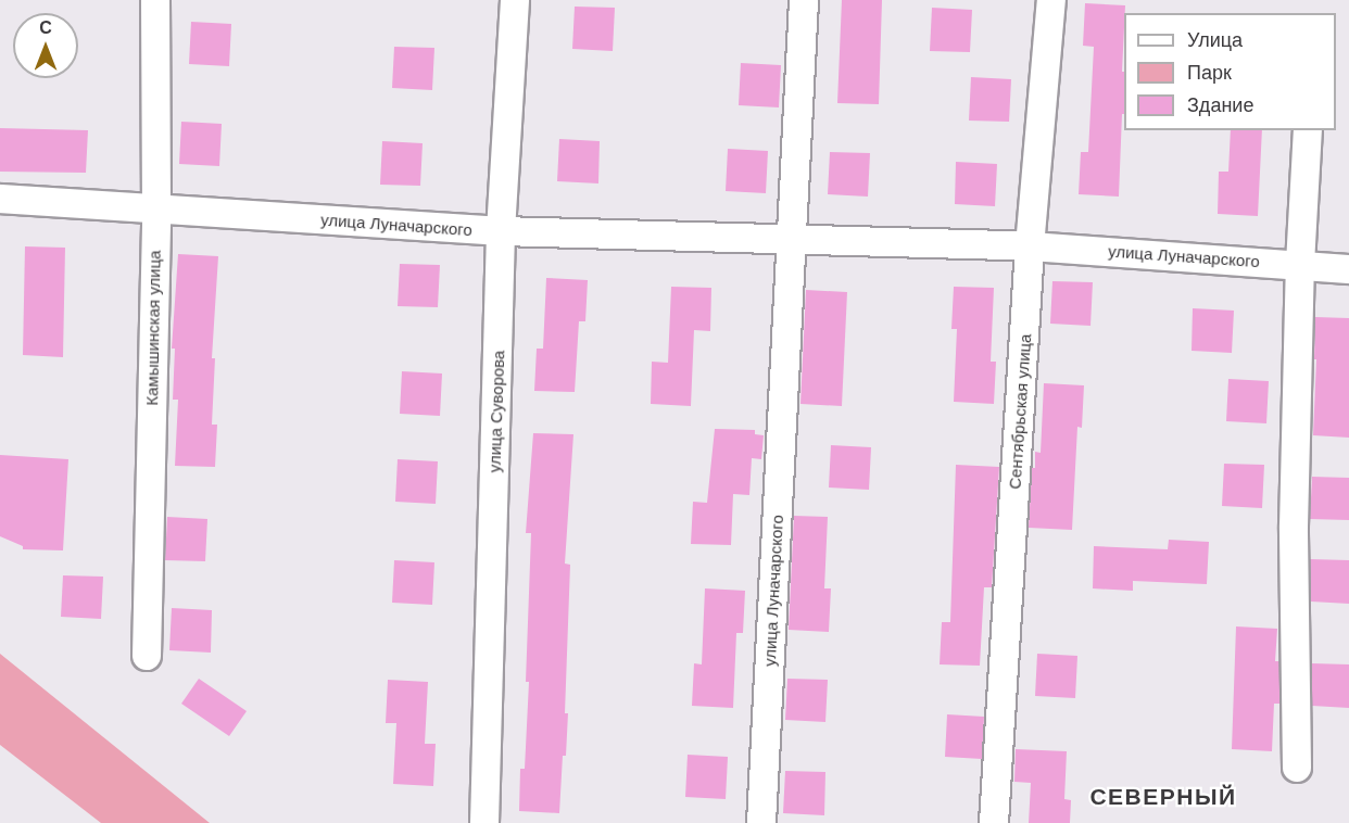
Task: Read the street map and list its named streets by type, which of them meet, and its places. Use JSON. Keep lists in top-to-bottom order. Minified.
{"streets":{"street":["улица Луначарского","Камышинская улица","улица Суворова","Сентябрьская улица"]},"crossings":[["улица Луначарского","Камышинская улица"],["улица Луначарского","улица Суворова"],["улица Луначарского","Сентябрьская улица"]],"districts":["СЕВЕРНЫЙ"],"legend":["Улица","Парк","Здание"],"north":"top"}
